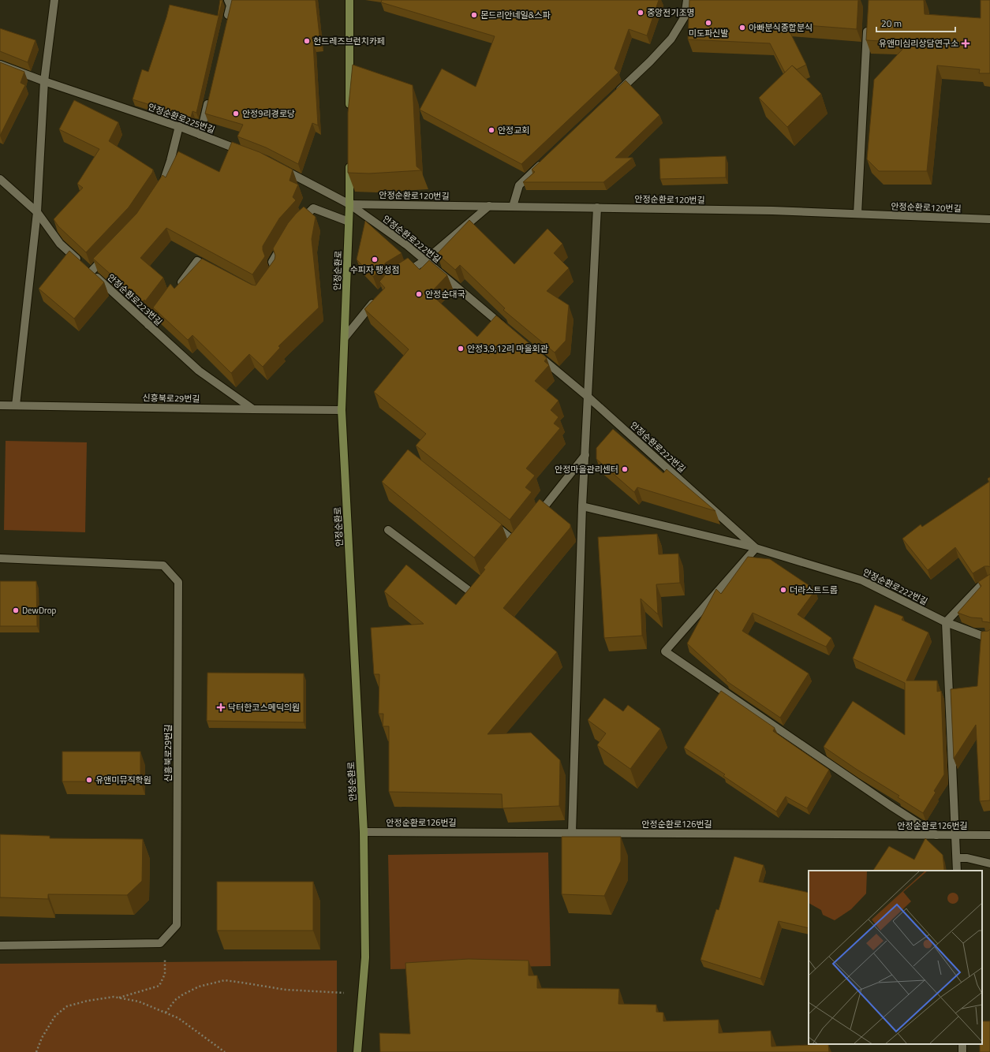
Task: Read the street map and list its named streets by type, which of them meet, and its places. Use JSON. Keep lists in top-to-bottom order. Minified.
{"streets":{"street":["안정순환로225번길","안정순환로120번길","안정순환로222번길","안정순환로","안정순환로223번길","신흥북로29번길","안정순환로126번길"]},"crossings":[["안정순환로120번길","안정순환로222번길"],["안정순환로120번길","안정순환로"],["안정순환로222번길","안정순환로"],["안정순환로","신흥북로29번길"],["안정순환로","안정순환로126번길"],["안정순환로223번길","신흥북로29번길"]],"places":{"other":["중앙전기조명","몬드리안네일&스파","미도파신발","아빠분식종합분식","헌드레즈브런치카페","안정9리경로당","안정교회","수피자 팽성점","안정순대국","안정3,9,12리 마을회관","안정마을관리센터","더라스트드롭","DewDrop","유앤미뮤직학원"],"health":["유앤미심리상담연구소","닥터한코스메딕의원"]},"scale_bar":"20 m"}
